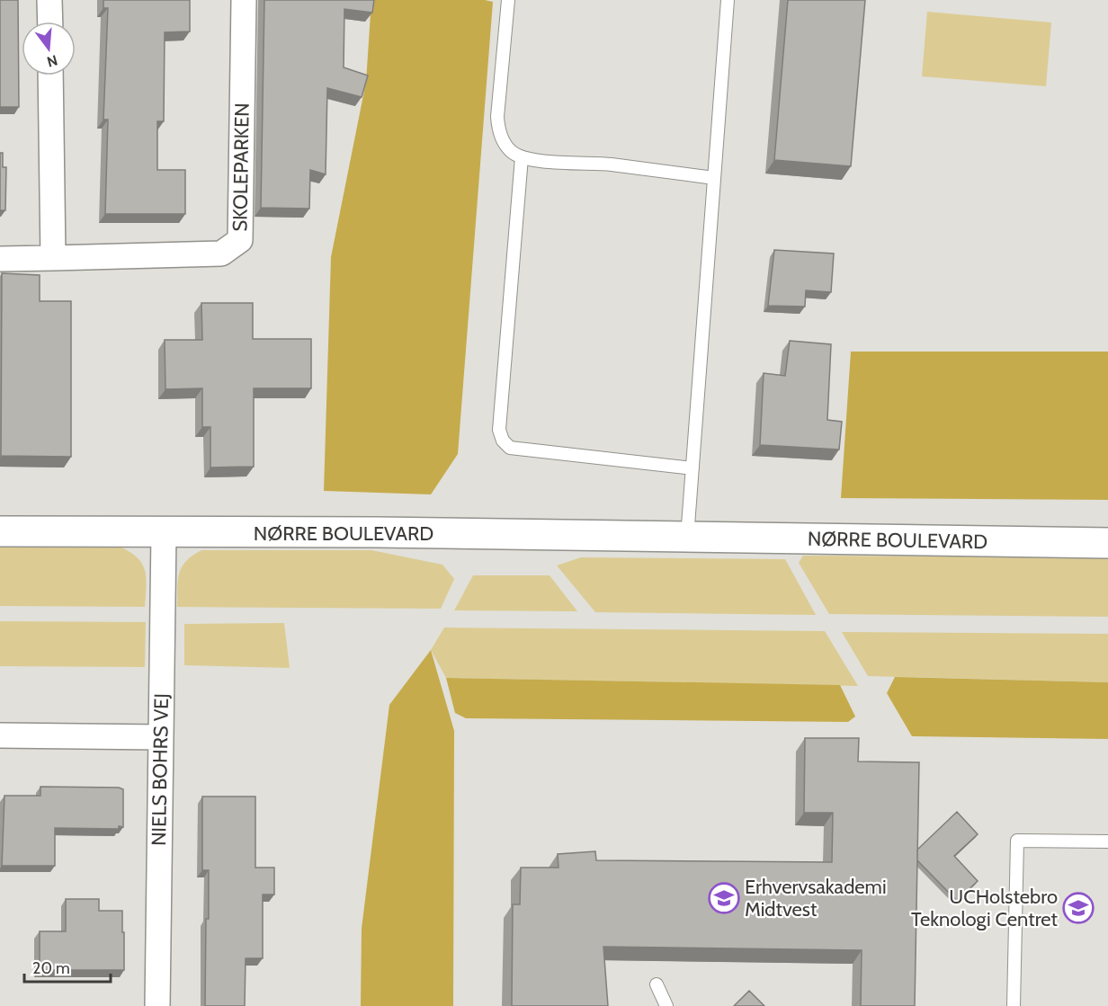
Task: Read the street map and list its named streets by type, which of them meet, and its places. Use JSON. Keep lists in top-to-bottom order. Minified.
{"streets":{"street":["SKOLEPARKEN","NØRRE BOULEVARD","NIELS BOHRS VEJ"]},"crossings":[["NØRRE BOULEVARD","NIELS BOHRS VEJ"]],"places":{"school or university":["Erhvervsakademi Midtvest","UCHolstebro Teknologi Centret"]},"scale_bar":"20 m","north":"bottom"}
